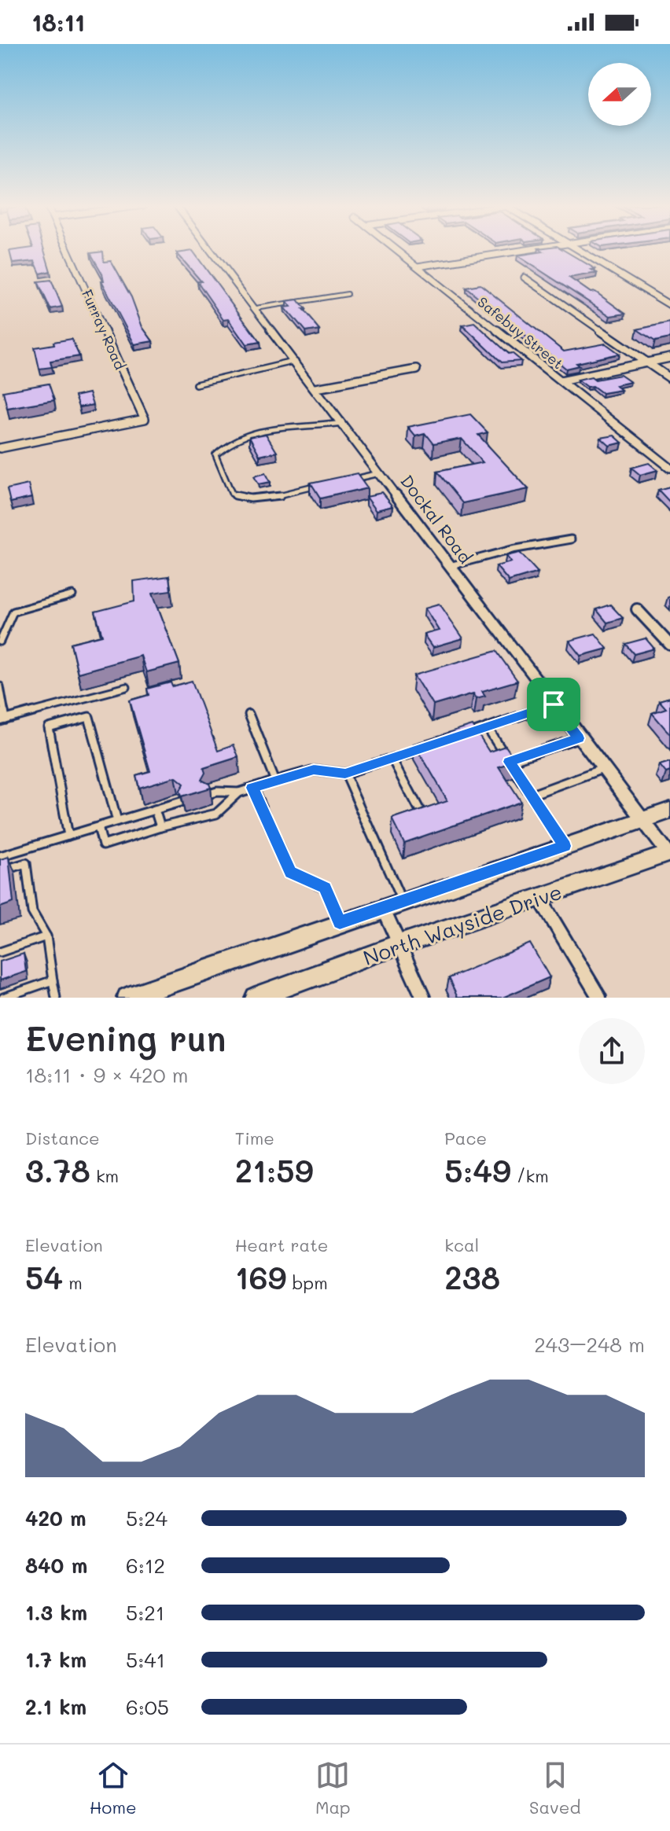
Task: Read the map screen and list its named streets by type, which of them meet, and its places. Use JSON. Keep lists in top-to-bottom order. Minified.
{"streets":{"main road":["North Wayside Drive"],"street":["Furray Road","Safebuy Street","Dockal Road"]},"crossings":[["Dockal Road","North Wayside Drive"]],"north":"left","page":{"status":"18:11","heading":["Evening run","18:11 · 9 × 420 m"],"stats":[["Distance","3.78 km"],["Time","21:59"],["Pace","5:49 /km"],["Elevation","54 m"],["Heart rate","169 bpm"],["kcal","238"]],"chart":["Elevation","243–248 m"],"list":[{"name":"420 m","note":"5:24"},{"name":"840 m","note":"6:12"},{"name":"1.3 km","note":"5:21"},{"name":"1.7 km","note":"5:41"},{"name":"2.1 km","note":"6:05"}],"tabs":["Home","Map","Saved"]}}
